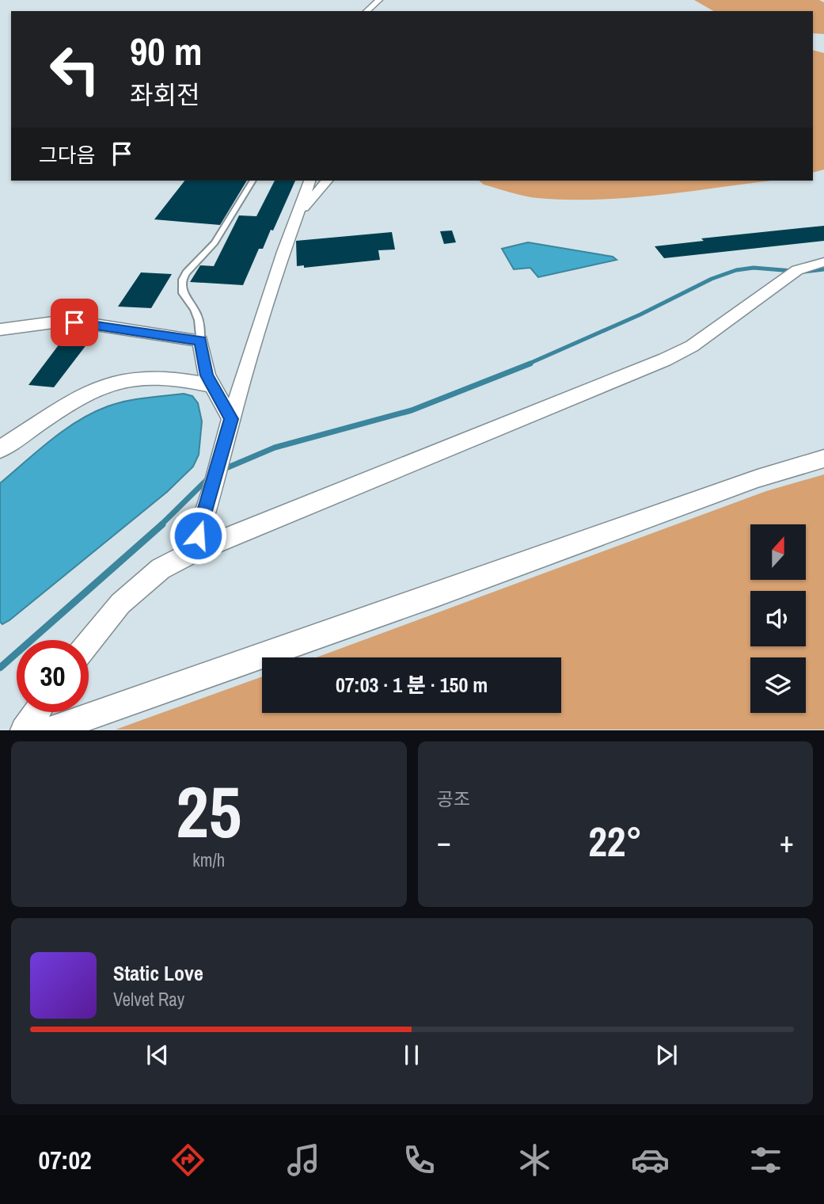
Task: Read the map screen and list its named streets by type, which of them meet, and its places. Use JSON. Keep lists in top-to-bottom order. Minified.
{"north":"top","page":{"turn":["90 m","좌회전"],"then":"그다음","limit":"30","trip":"07:03 · 1 분 · 150 m","tile":[["25","km/h"],"공조"],"heat":["−","22°","+"],"song":["Static Love","Velvet Ray"],"tabs":"07:02"}}
